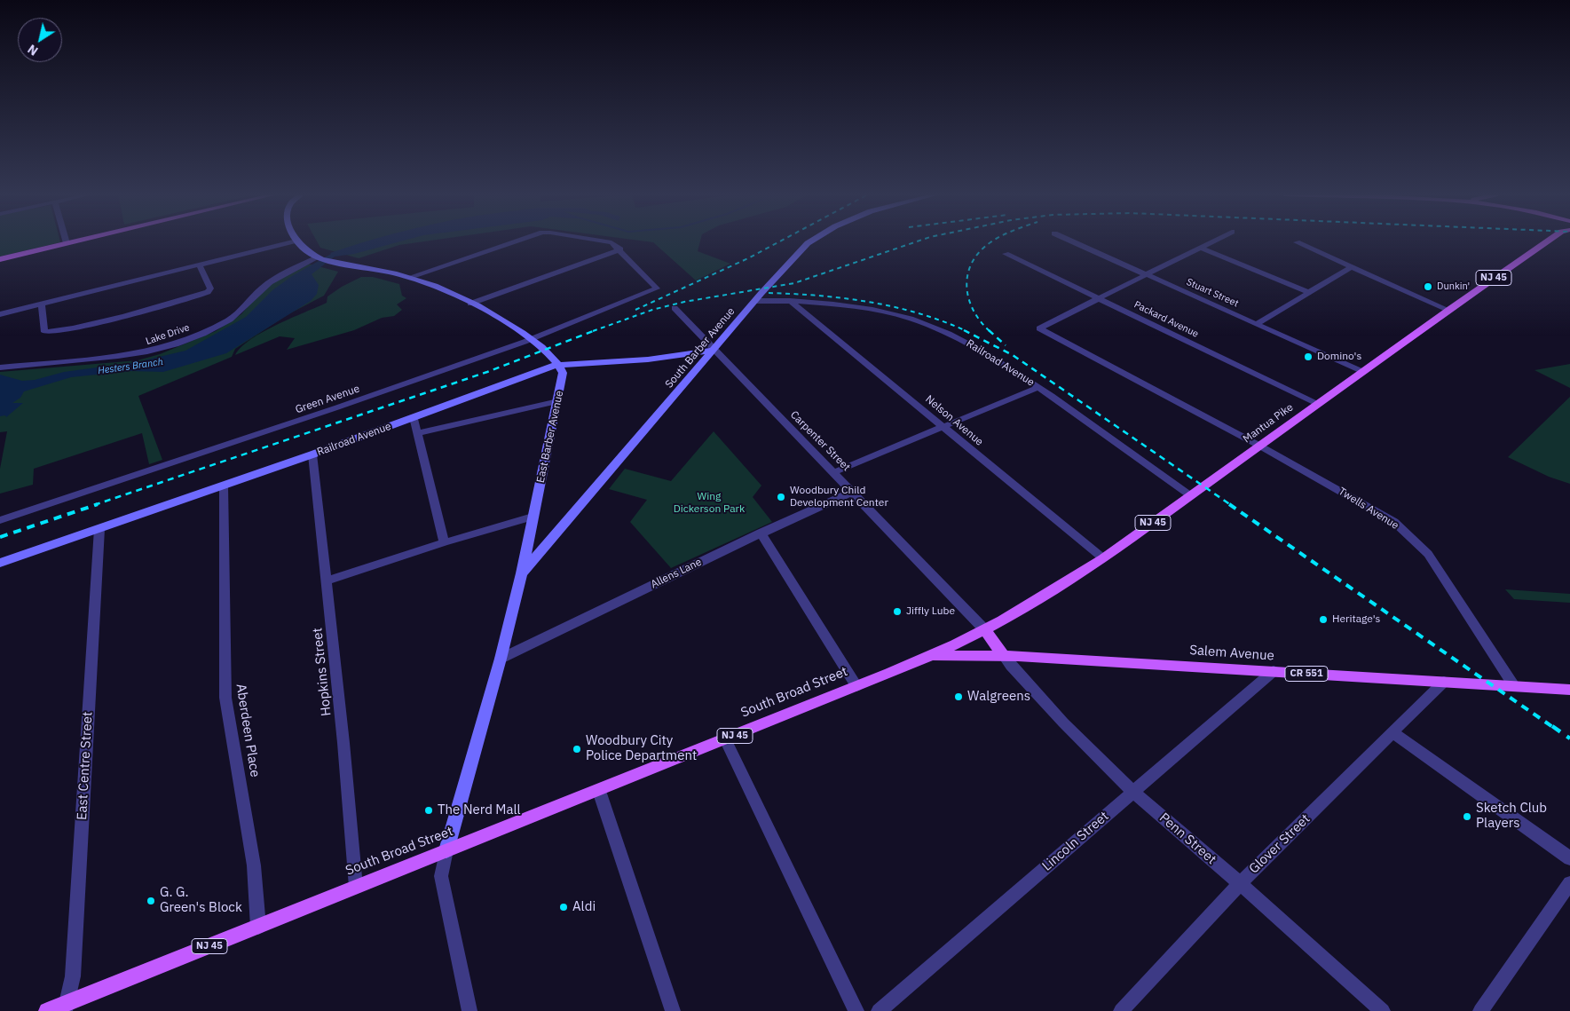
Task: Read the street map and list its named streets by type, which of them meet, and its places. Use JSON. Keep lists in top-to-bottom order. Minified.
{"streets":{"main road":["NJ 45","Mantua Pike","Salem Avenue","CR 551","South Broad Street"],"street":["Stuart Street","Packard Avenue","Lake Drive","South Barber Avenue","Railroad Avenue","Green Avenue","Nelson Avenue","East Barber Avenue","Carpenter Street","Twells Avenue","Allens Lane","Hopkins Street","Aberdeen Place","East Centre Street","Penn Street","Lincoln Street","Glover Street"]},"crossings":[["Stuart Street","Mantua Pike"],["Packard Avenue","Mantua Pike"],["Packard Avenue","Twells Avenue"],["South Barber Avenue","Railroad Avenue"],["South Barber Avenue","East Barber Avenue"],["South Barber Avenue","Carpenter Street"],["Railroad Avenue","Nelson Avenue"],["Railroad Avenue","Mantua Pike"],["Railroad Avenue","East Barber Avenue"],["Railroad Avenue","Carpenter Street"],["Railroad Avenue","Hopkins Street"],["Railroad Avenue","Aberdeen Place"],["Railroad Avenue","East Centre Street"],["Nelson Avenue","Mantua Pike"],["Mantua Pike","Carpenter Street"],["Mantua Pike","Twells Avenue"],["Mantua Pike","South Broad Street"],["East Barber Avenue","Allens Lane"],["East Barber Avenue","South Broad Street"],["Carpenter Street","Allens Lane"],["Carpenter Street","South Broad Street"],["Twells Avenue","Salem Avenue"],["Salem Avenue","CR 551"],["Salem Avenue","Penn Street"],["Salem Avenue","Lincoln Street"],["Salem Avenue","Glover Street"],["Hopkins Street","South Broad Street"],["CR 551","South Broad Street"],["CR 551","Penn Street"],["South Broad Street","Aberdeen Place"],["South Broad Street","East Centre Street"],["Penn Street","Lincoln Street"],["Penn Street","Glover Street"]],"water":["Hesters Branch"],"parks":["Wing Dickerson Park"],"places":["Dunkin'","Domino's","Woodbury Child Development Center","Jiffly Lube","Heritage's","Walgreens","Woodbury City Police Department","The Nerd Mall","Sketch Club Players","G. G. Green's Block","Aldi"],"north":"bottom left"}
